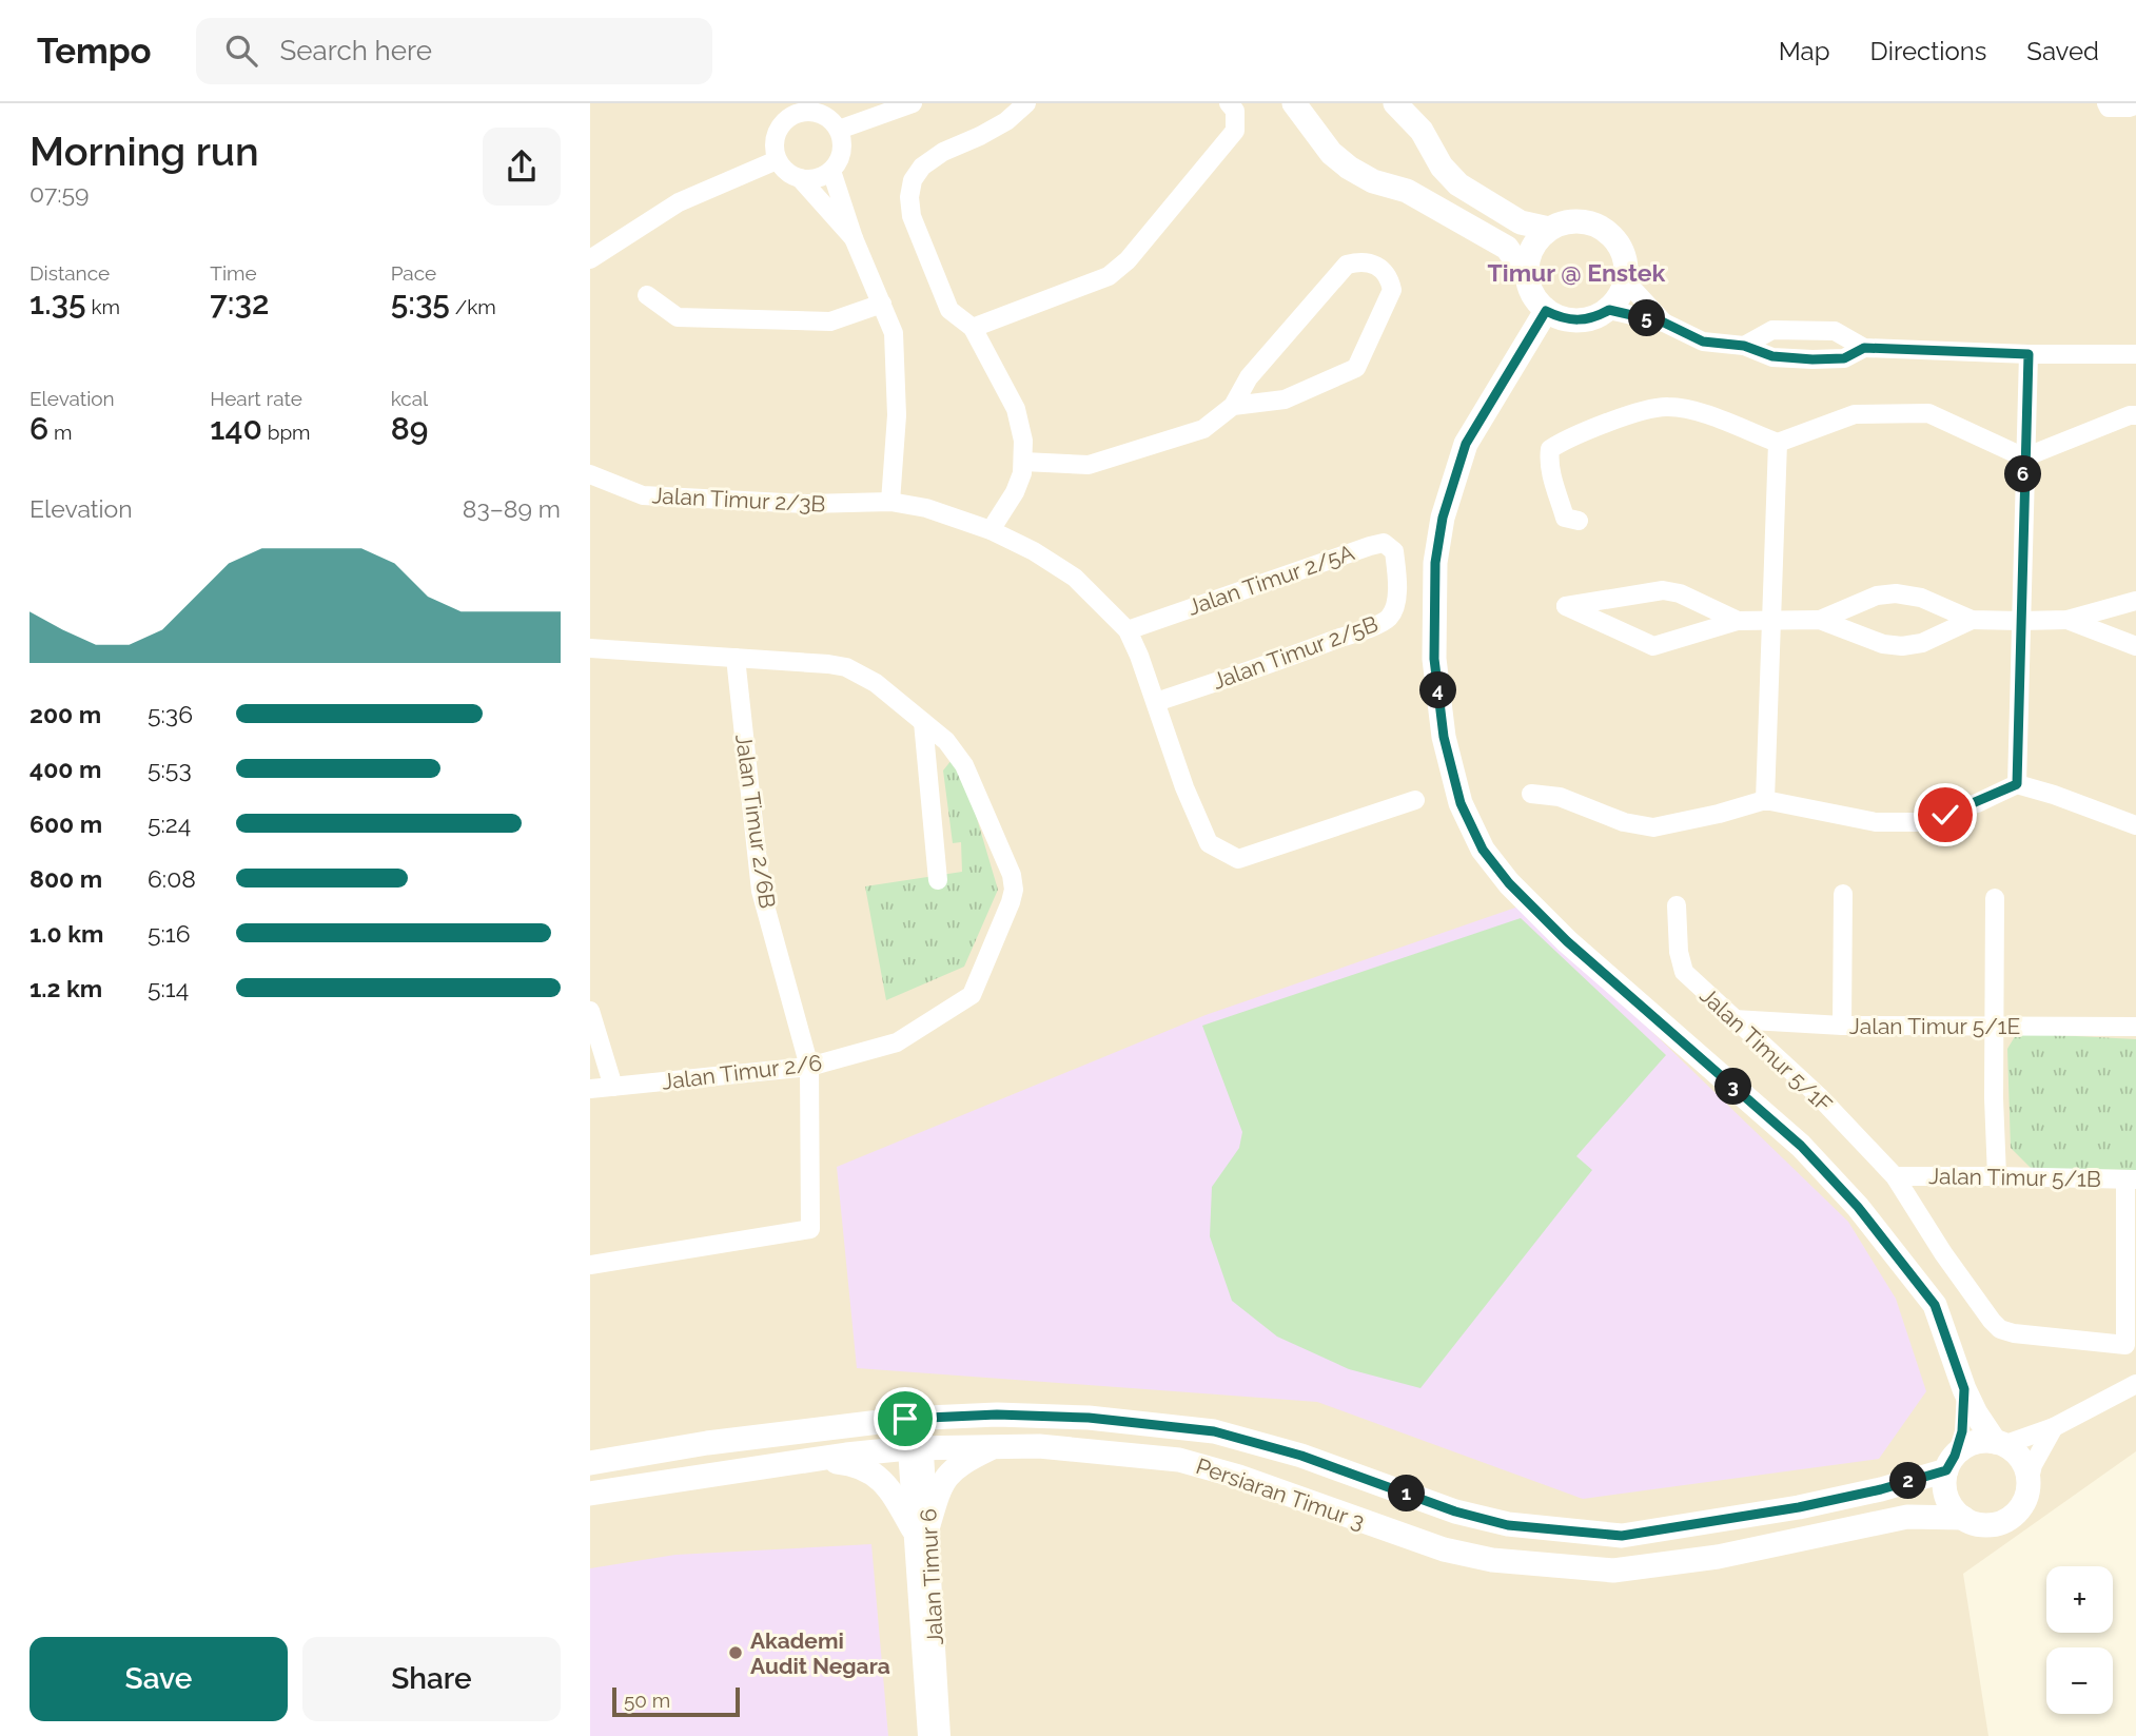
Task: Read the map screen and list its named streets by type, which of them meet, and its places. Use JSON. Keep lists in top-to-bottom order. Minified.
{"streets":{"street":["Jalan Timur 2/3B","Jalan Timur 2/5A","Jalan Timur 2/5B","Jalan Timur 2/6B","Jalan Timur 5/1E","Jalan Timur 5/1F","Jalan Timur 2/6","Jalan Timur 5/1B","Persiaran Timur 3","Jalan Timur 6"]},"crossings":[["Jalan Timur 2/3B","Jalan Timur 2/5A"],["Jalan Timur 2/5A","Jalan Timur 2/5B"],["Jalan Timur 2/6B","Jalan Timur 2/6"],["Jalan Timur 5/1E","Jalan Timur 5/1F"],["Jalan Timur 5/1F","Jalan Timur 5/1B"],["Persiaran Timur 3","Jalan Timur 6"]],"districts":["Timur @ Enstek"],"places":["Akademi Audit Negara"],"scale_bar":"50 m","page":{"header":"Tempo","search":"Search here","nav":["Map","Directions","Saved"],"heading":["Morning run","07:59"],"stats":[["Distance","1.35 km"],["Time","7:32"],["Pace","5:35 /km"],["Elevation","6 m"],["Heart rate","140 bpm"],["kcal","89"]],"pins":["5","6","4","3","2","1"],"chart":["Elevation","83–89 m"],"list":[{"name":"200 m","note":"5:36"},{"name":"400 m","note":"5:53"},{"name":"600 m","note":"5:24"},{"name":"800 m","note":"6:08"},{"name":"1.0 km","note":"5:16"},{"name":"1.2 km","note":"5:14"}],"map_buttons":["+","−"],"buttons":["Save","Share"],"scale":"50 m"}}
